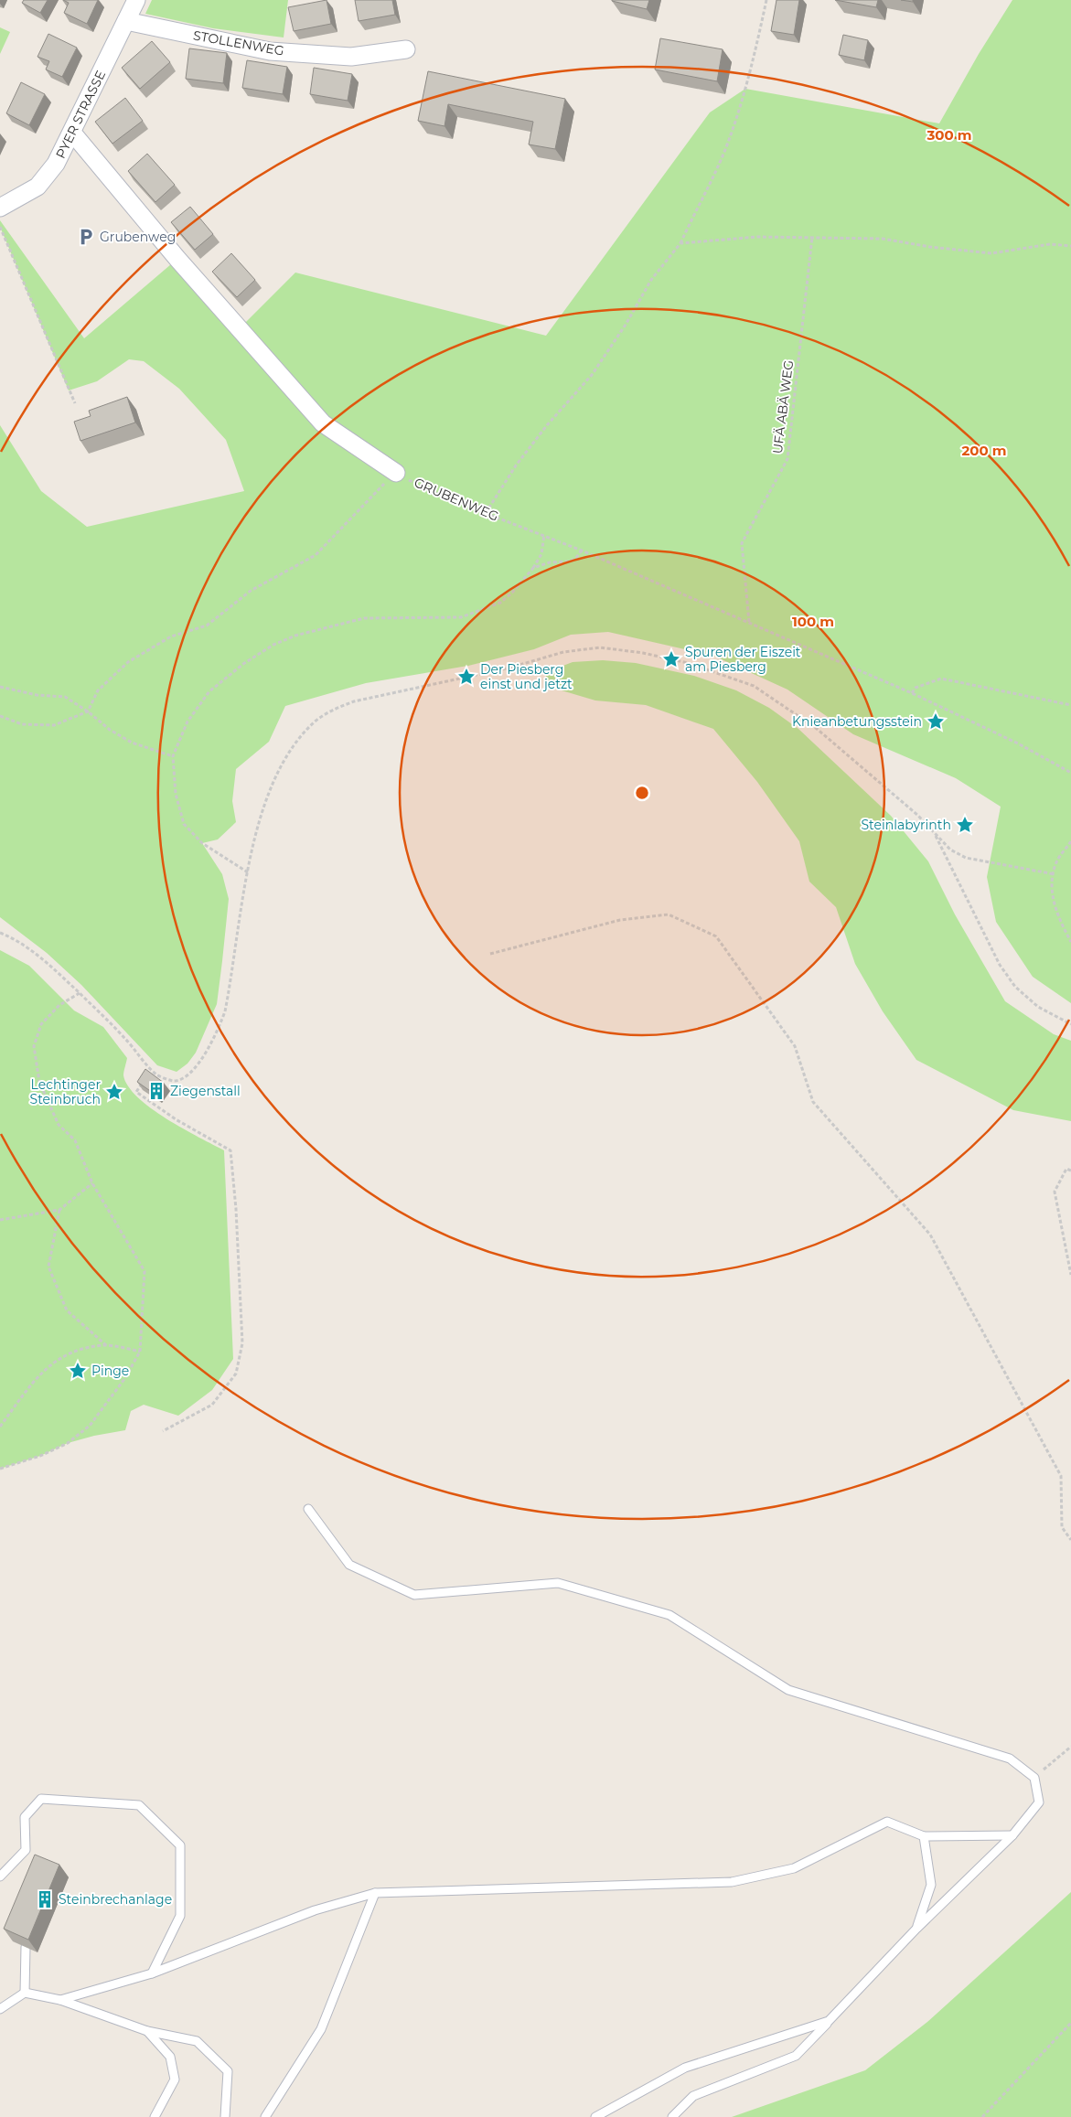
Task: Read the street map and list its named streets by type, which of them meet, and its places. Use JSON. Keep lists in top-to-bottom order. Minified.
{"streets":{"street":["STOLLENWEG","PYER STRASSE"],"path":["UFÄ ABÄ WEG","GRUBENWEG"]},"crossings":[["STOLLENWEG","PYER STRASSE"],["UFÄ ABÄ WEG","GRUBENWEG"]],"places":{"parking":["Grubenweg"],"place":["Spuren der Eiszeit am Piesberg","Der Piesberg einst und jetzt","Knieanbetungsstein","Steinlabyrinth","Lechtinger Steinbruch","Pinge"],"building":["Ziegenstall","Steinbrechanlage"]},"rings":["300 m","200 m","100 m"]}
